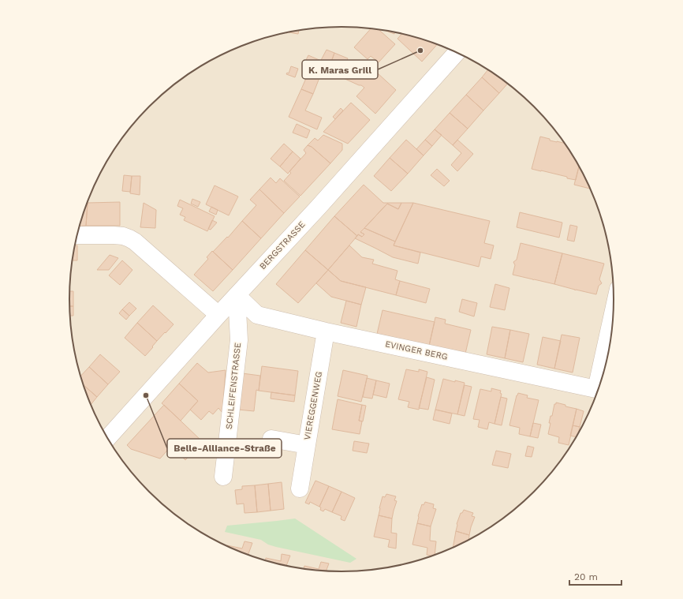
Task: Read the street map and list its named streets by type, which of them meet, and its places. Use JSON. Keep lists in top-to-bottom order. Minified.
{"streets":{"street":["BERGSTRASSE","EVINGER BERG","SCHLEIFENSTRASSE","VIEREGGENWEG"]},"crossings":[["BERGSTRASSE","EVINGER BERG"],["BERGSTRASSE","SCHLEIFENSTRASSE"],["EVINGER BERG","SCHLEIFENSTRASSE"],["EVINGER BERG","VIEREGGENWEG"]],"places":["K. Maras Grill","Belle-Alliance-Straße"],"scale_bar":"20 m"}
